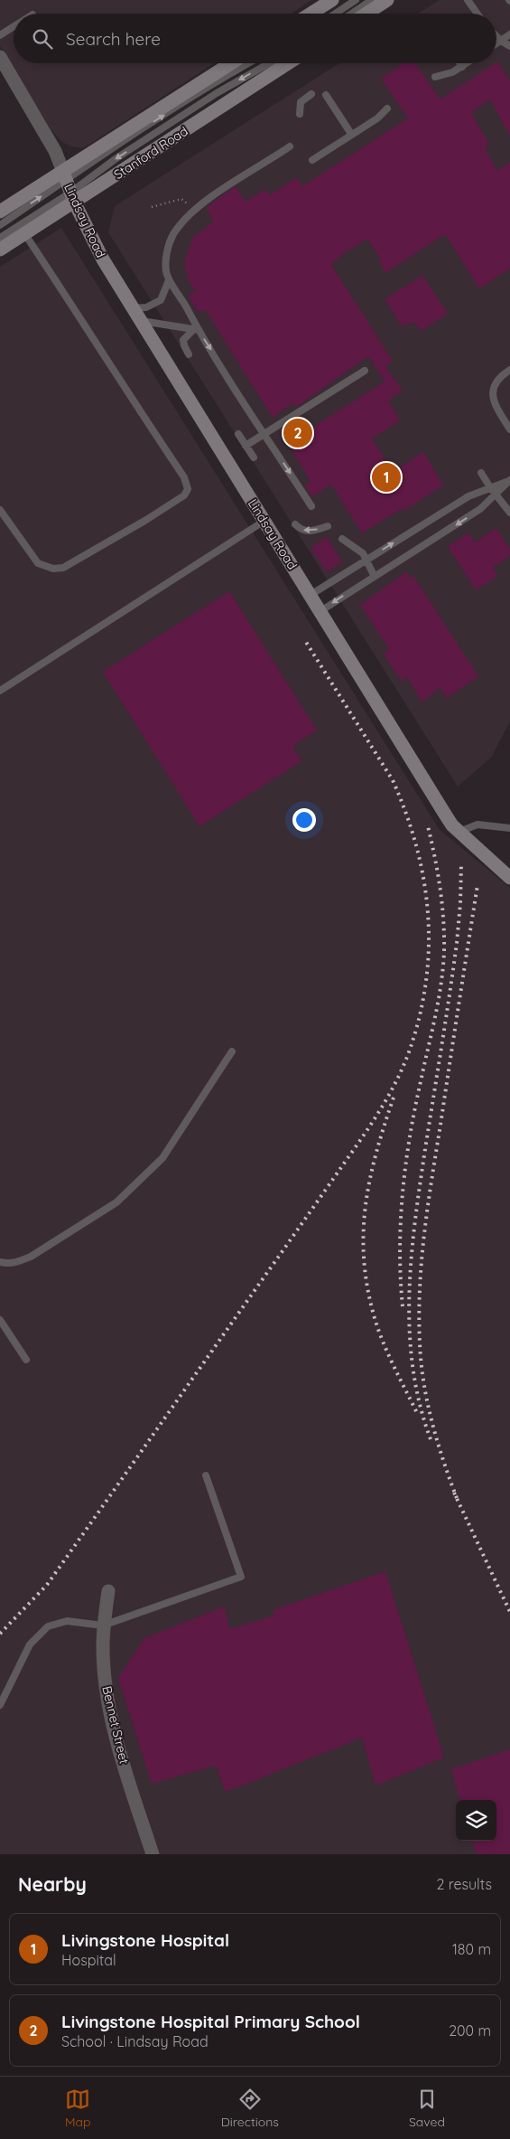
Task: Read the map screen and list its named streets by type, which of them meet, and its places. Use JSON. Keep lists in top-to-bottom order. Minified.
{"streets":{"street":["Stanford Road","Lindsay Road","Bennet Street"]},"crossings":[["Stanford Road","Lindsay Road"]],"page":{"search":"Search here","pins":["2","1"],"heading":["Nearby","2 results"],"list":[{"mark":"1","name":"Livingstone Hospital","note":"Hospital","value":"180 m"},{"mark":"2","name":"Livingstone Hospital Primary School","note":"School · Lindsay Road","value":"200 m"}],"nav":["Map","Directions","Saved"]}}
